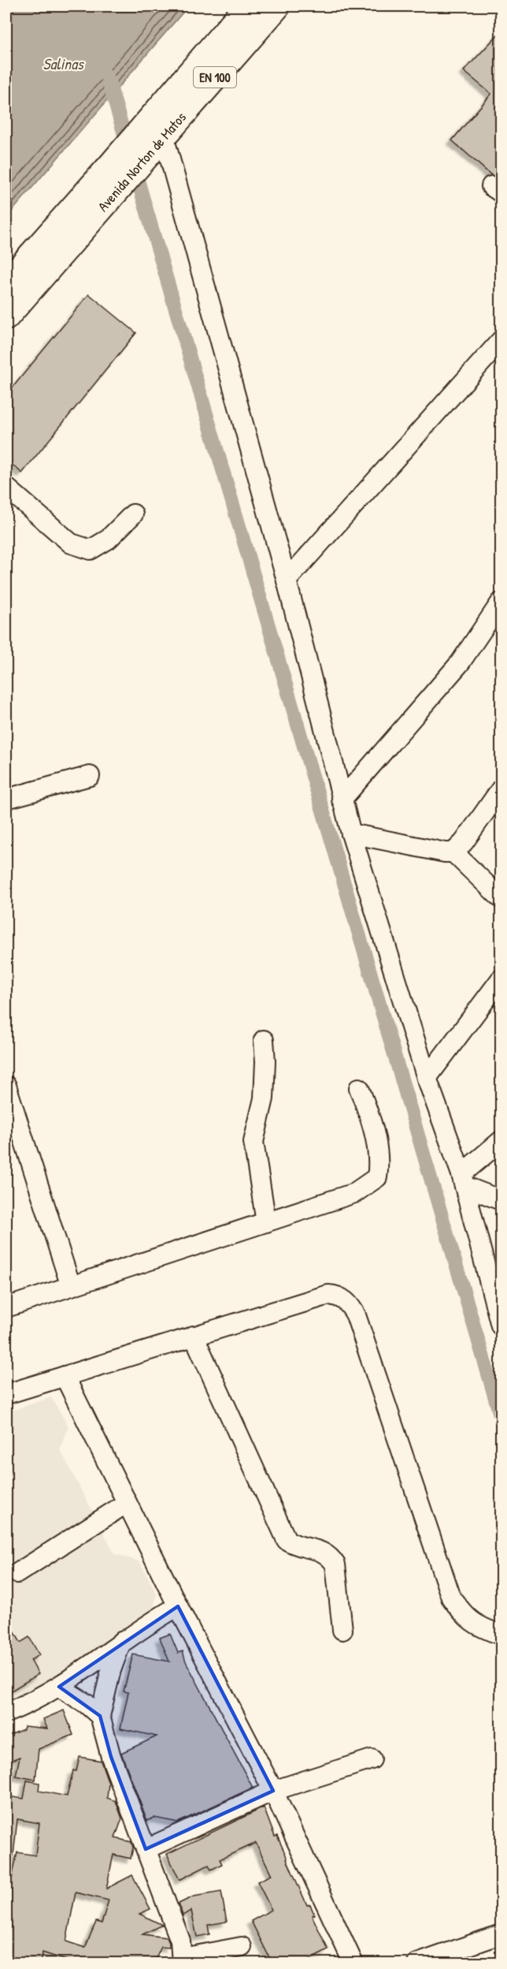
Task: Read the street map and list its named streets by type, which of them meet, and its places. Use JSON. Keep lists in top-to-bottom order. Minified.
{"streets":{"main road":["EN 100","Avenida Norton de Matos"]},"water":["Salinas"]}
